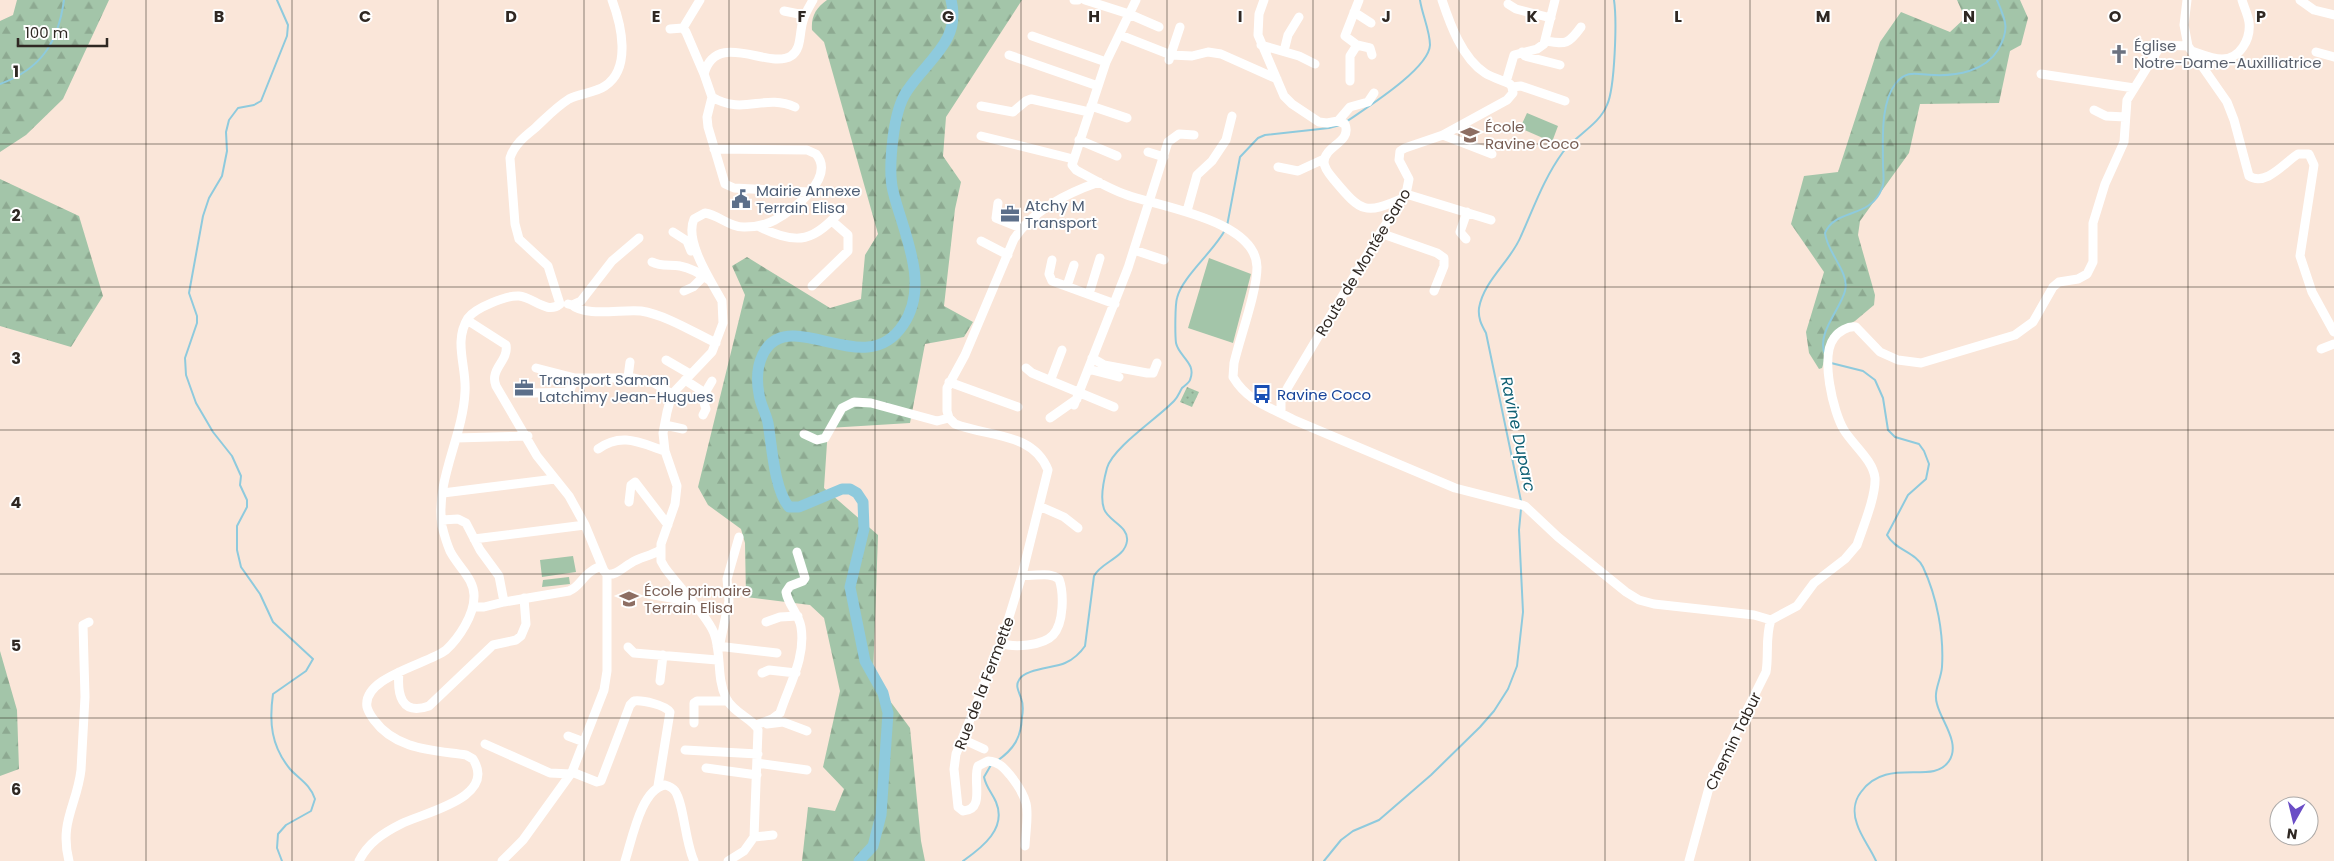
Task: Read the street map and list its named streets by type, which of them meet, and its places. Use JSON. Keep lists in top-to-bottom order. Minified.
{"streets":{"street":["Route de Montée Sano","Rue de la Fermette","Chemin Tabur"]},"water":["Ravine Duparc"],"places":{"church":["Église Notre-Dame-Auxilliatrice"],"school or university":["École Ravine Coco","École primaire Terrain Elisa"],"public building":["Mairie Annexe Terrain Elisa"],"office":["Atchy M Transport","Transport Saman Latchimy Jean-Hugues"],"bus stop":["Ravine Coco"]},"scale_bar":"100 m","north":"bottom","grid":{"columns":["B","C","D","E","F","G","H","I","J","K","L","M","N","O","P"],"rows":["1","2","3","4","5","6"]}}
